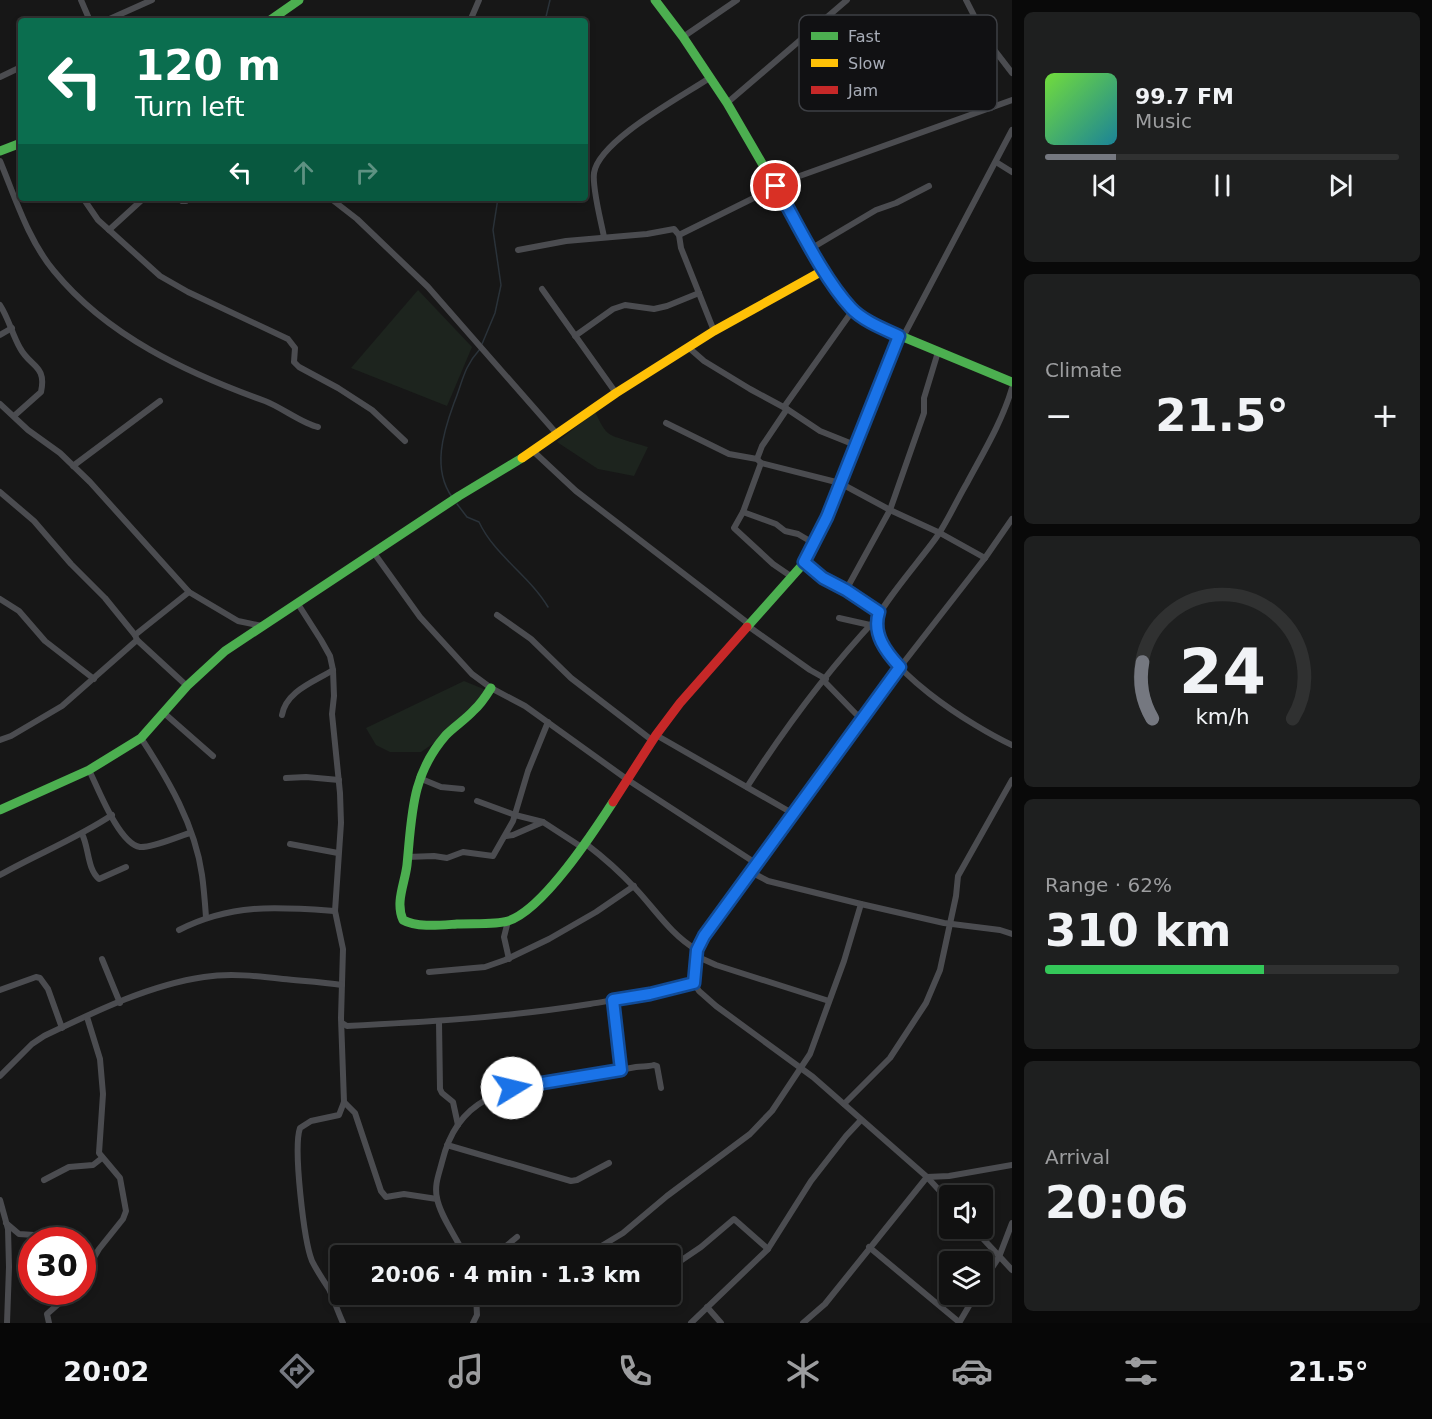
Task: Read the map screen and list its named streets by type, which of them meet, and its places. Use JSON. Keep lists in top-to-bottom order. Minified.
{"legend":["Fast","Slow","Jam"],"page":{"turn":["120 m","Turn left"],"song":["99.7 FM","Music"],"tile":["Climate",["Range · 62%","310 km"],["Arrival","20:06"]],"heat":["−","21.5°","+"],"limit":"30","trip":"20:06 · 4 min · 1.3 km","tabs":["20:02","21.5°"],"gauge":["24","km/h"]}}
